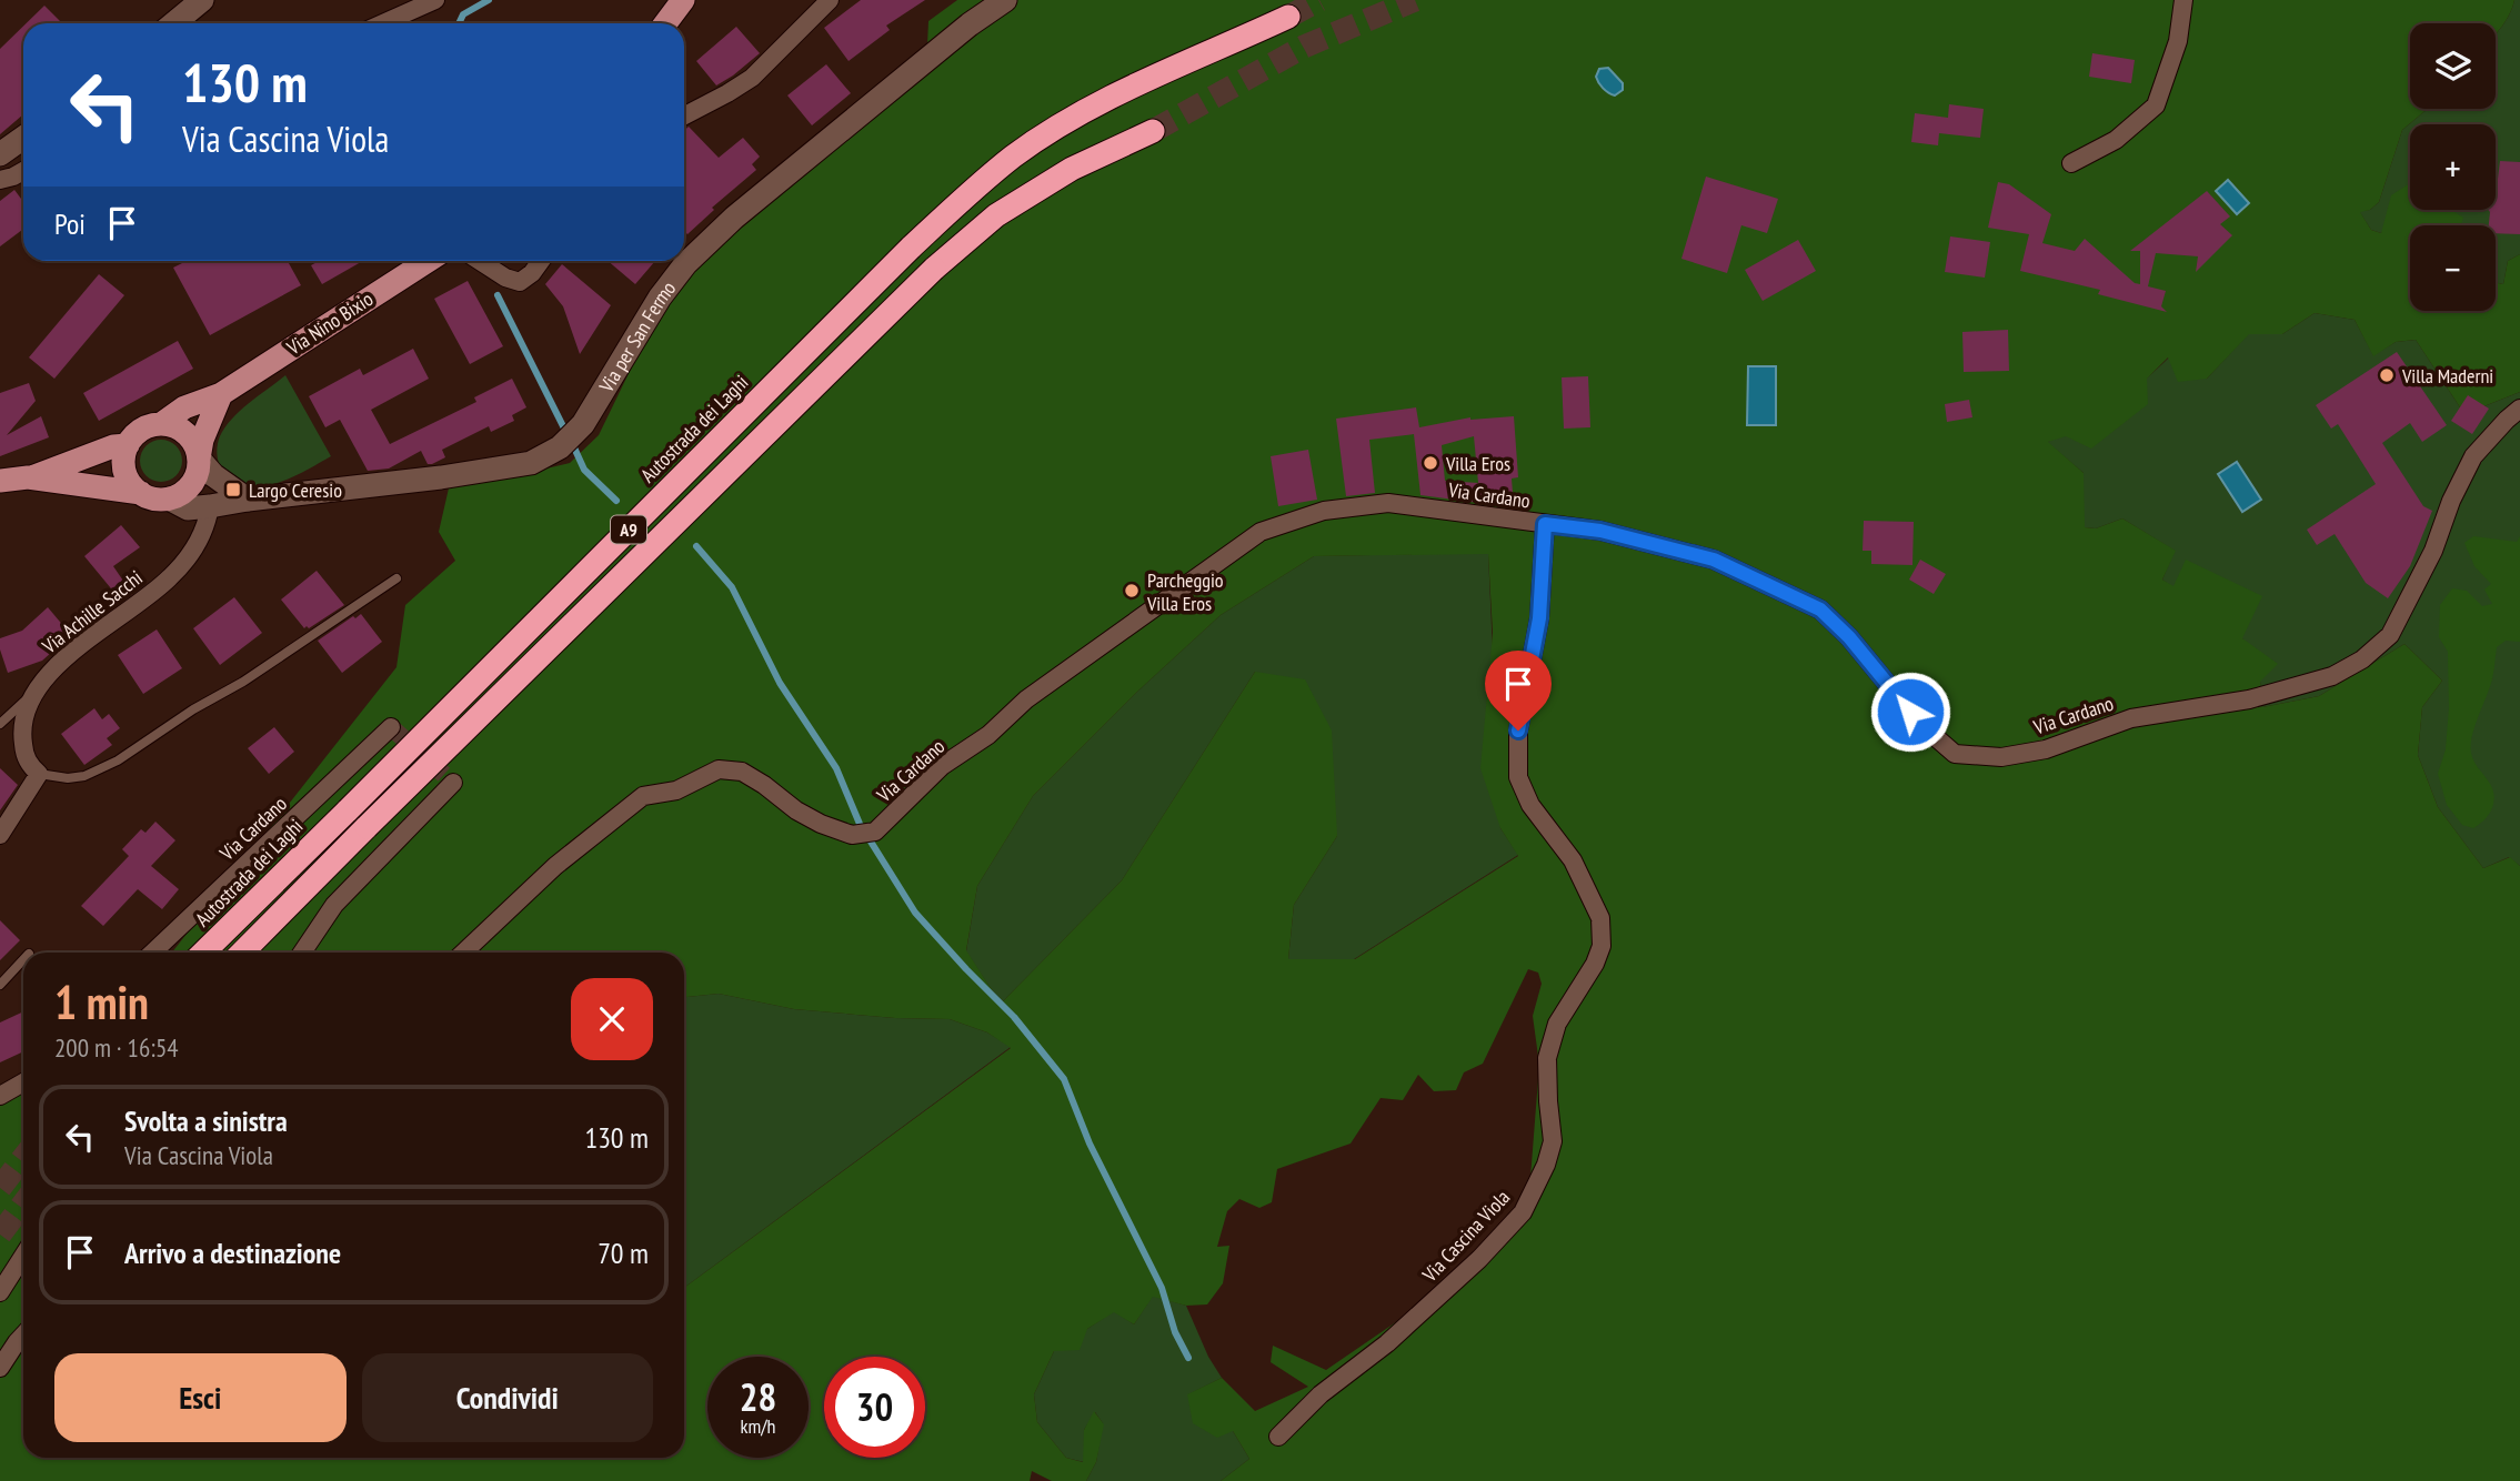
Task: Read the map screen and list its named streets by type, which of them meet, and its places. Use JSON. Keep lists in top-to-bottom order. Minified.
{"streets":{"highway":["Autostrada dei Laghi","A9"],"main road":["Via Nino Bixio","Via per San Fermo"],"street":["Via Cardano","Via Achille Sacchi","Via Cascina Viola"]},"crossings":[["Via Nino Bixio","Via per San Fermo"],["Via per San Fermo","Via Achille Sacchi"],["Via Cardano","Via Cascina Viola"]],"places":{"other":["Villa Maderni","Villa Eros","Parcheggio Villa Eros"],"transit":["Largo Ceresio"]},"page":{"map_buttons":["+","−"],"turn":["130 m","Via Cascina Viola"],"then":"Poi","heading":["1 min","200 m · 16:54"],"list":[{"name":"Svolta a sinistra","note":"Via Cascina Viola","value":"130 m"},{"name":"Arrivo a destinazione","value":"70 m"}],"buttons":["Esci","Condividi"],"speed":"28 km/h","limit":"30"}}
